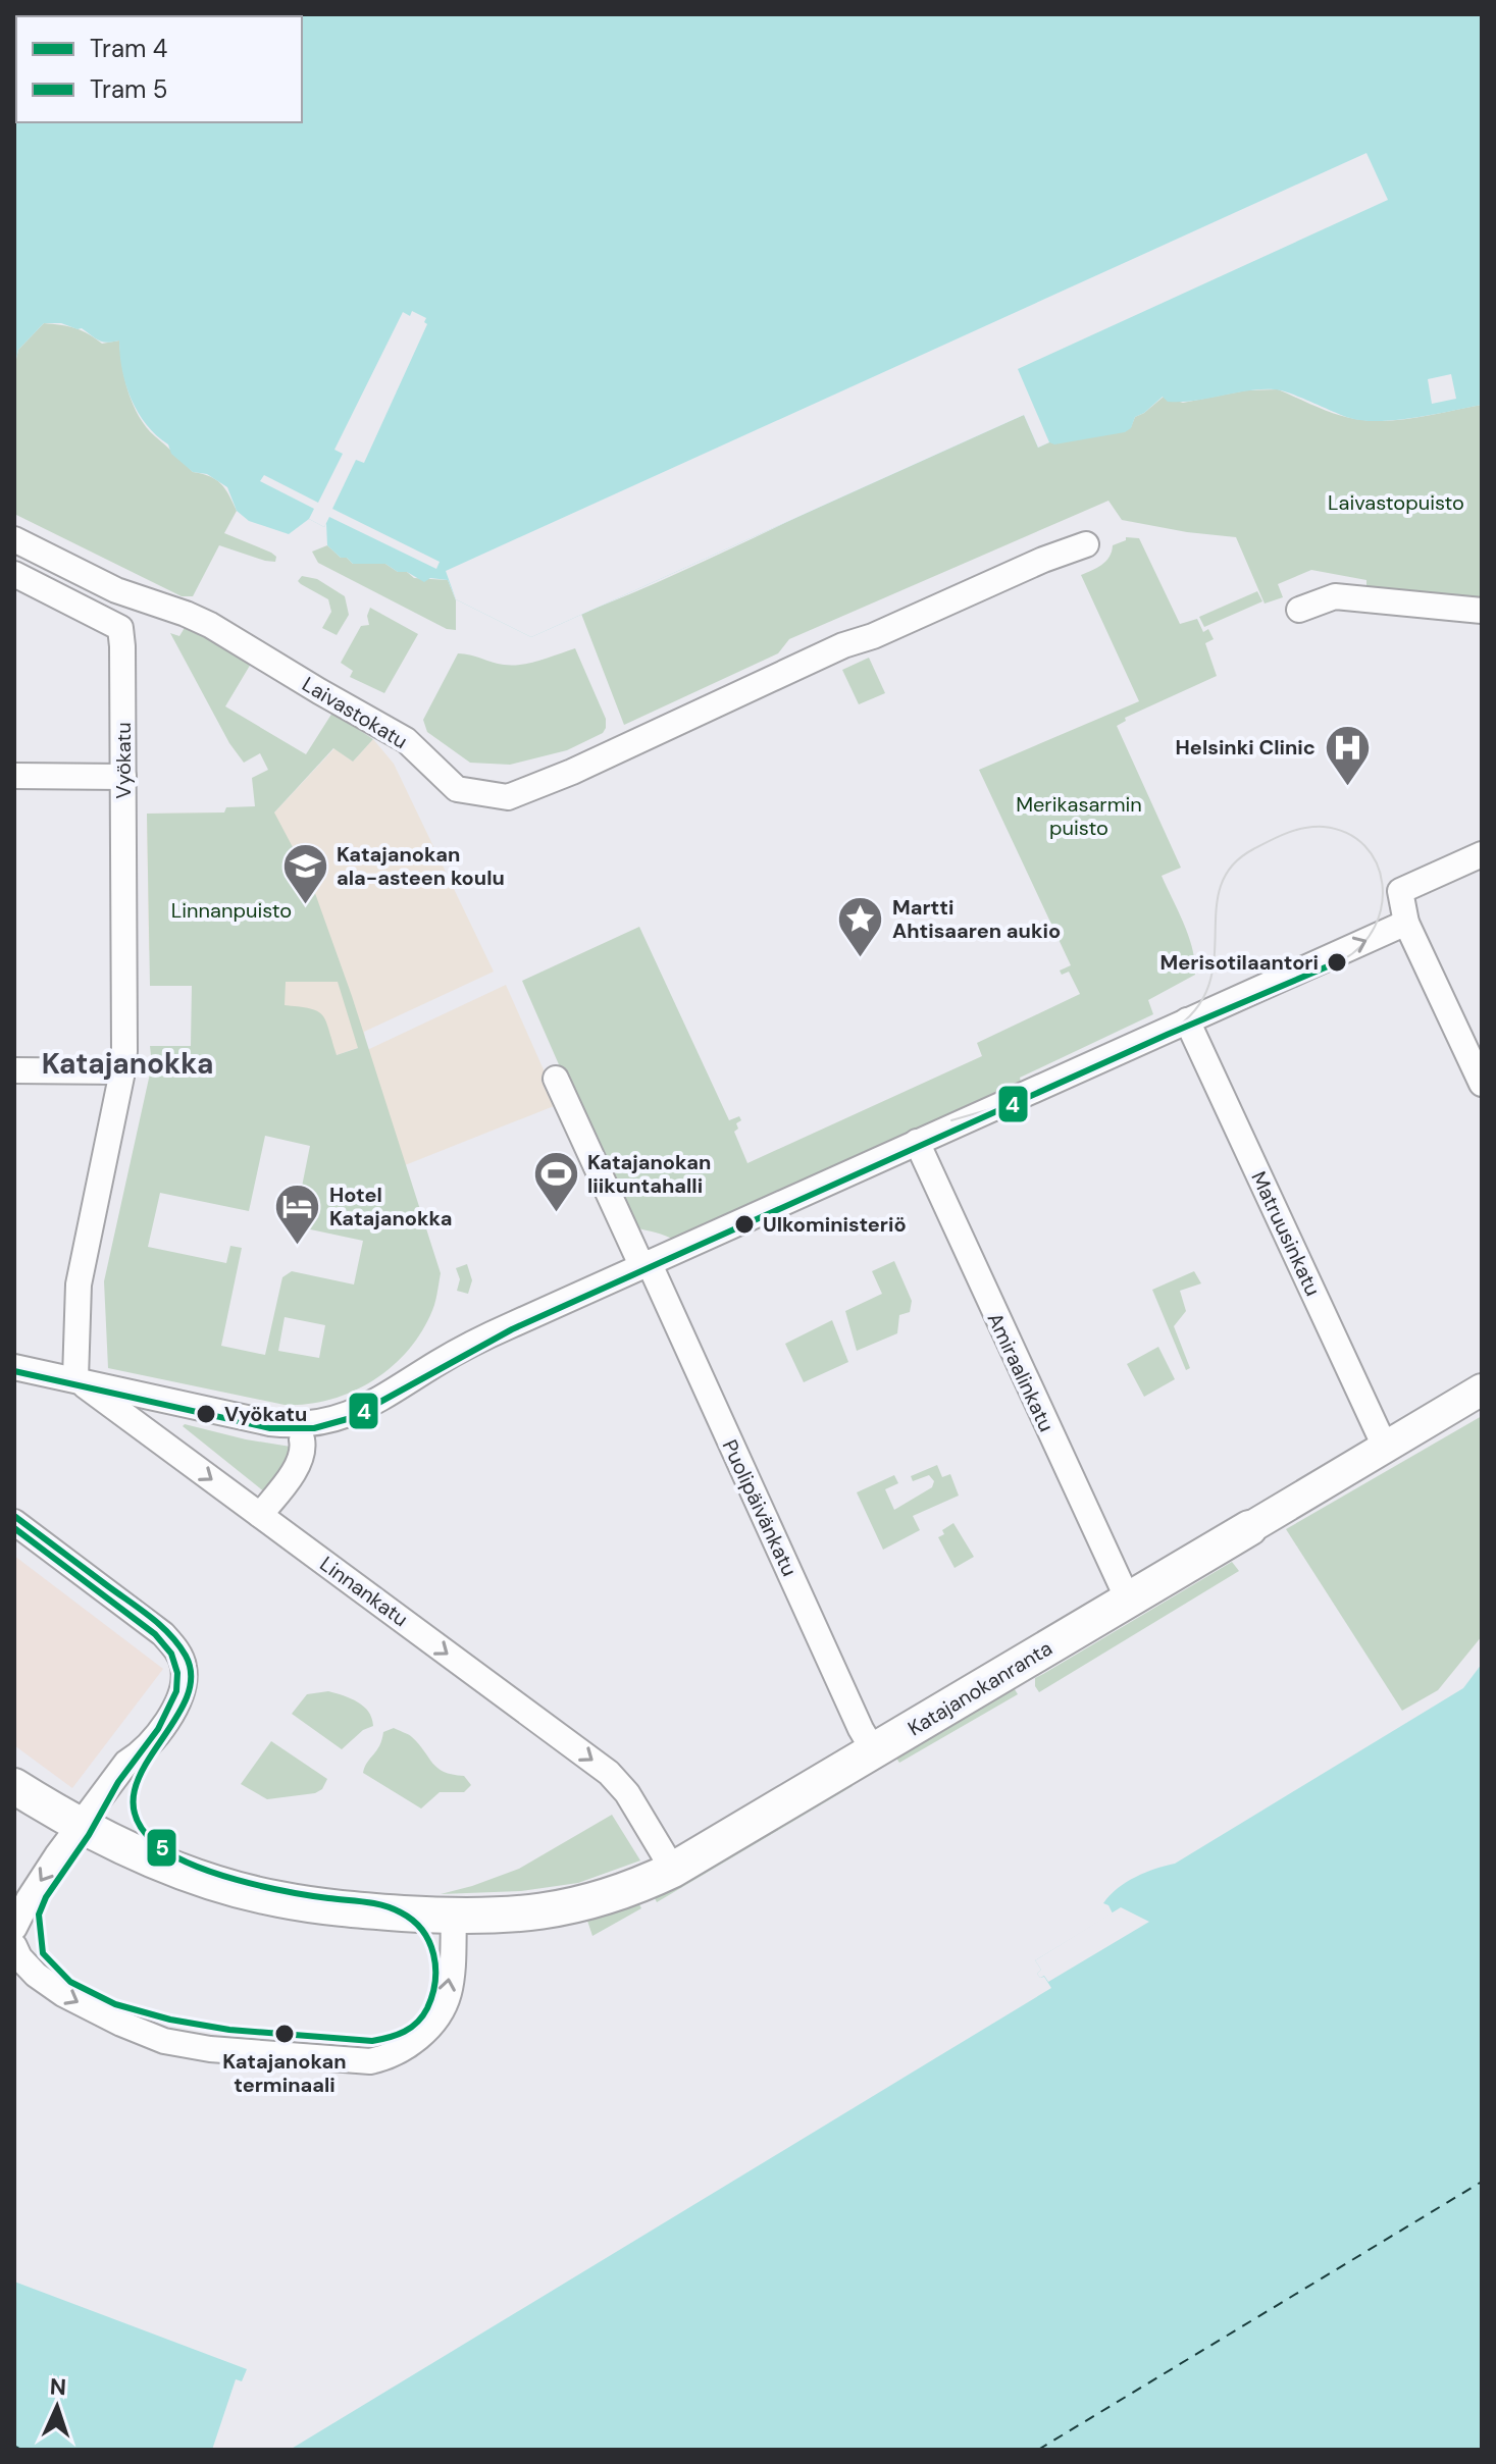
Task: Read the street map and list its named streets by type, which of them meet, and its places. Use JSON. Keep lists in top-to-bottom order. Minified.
{"streets":{"main road":["Katajanokanranta"],"street":["Laivastokatu","Vyökatu","Matruusinkatu","Amiraalinkatu","Puolipäivänkatu","Linnankatu"]},"crossings":[["Vyökatu","Linnankatu"],["Matruusinkatu","Katajanokanranta"],["Amiraalinkatu","Katajanokanranta"],["Puolipäivänkatu","Katajanokanranta"],["Linnankatu","Katajanokanranta"]],"one_way":["Linnankatu"],"districts":["Katajanokka"],"parks":["Laivastopuisto","Merikasarmin puisto","Linnanpuisto"],"places":{"hospital":["Helsinki Clinic"],"school or university":["Katajanokan ala-asteen koulu"],"place":["Martti Ahtisaaren aukio"],"other":["Merisotilaantori","Ulkoministeriö","Vyökatu","Katajanokan terminaali"],"sports":["Katajanokan liikuntahalli"],"hotel":["Hotel Katajanokka"]},"lines":["tram line 4","tram line 5"],"legend":["Tram 4","Tram 5"],"north":"top"}
